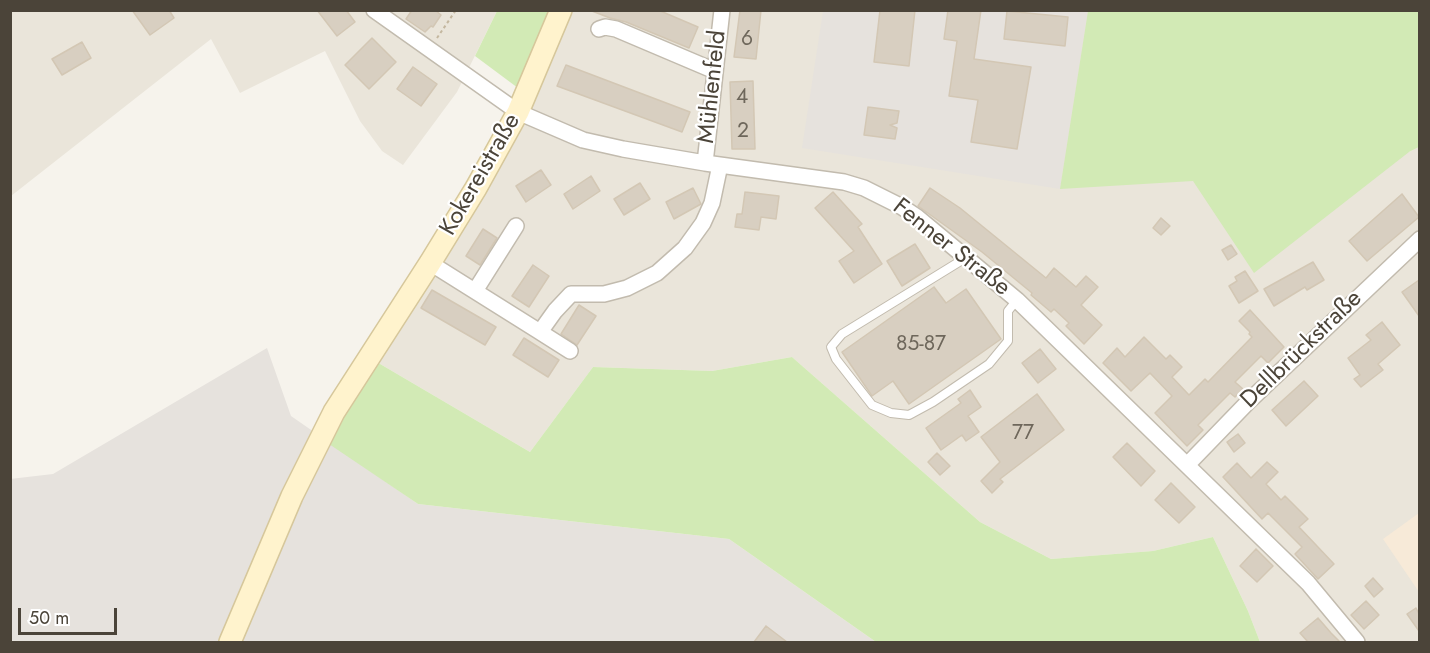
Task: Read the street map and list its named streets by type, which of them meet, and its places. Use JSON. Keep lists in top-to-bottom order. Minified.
{"streets":{"main road":["Kokereistraße"],"street":["Mühlenfeld","Fenner Straße","Dellbrückstraße"]},"crossings":[["Mühlenfeld","Fenner Straße"],["Kokereistraße","Fenner Straße"],["Fenner Straße","Dellbrückstraße"]],"house_numbers":["6","4","2","85-87","77"],"scale_bar":"50 m"}
